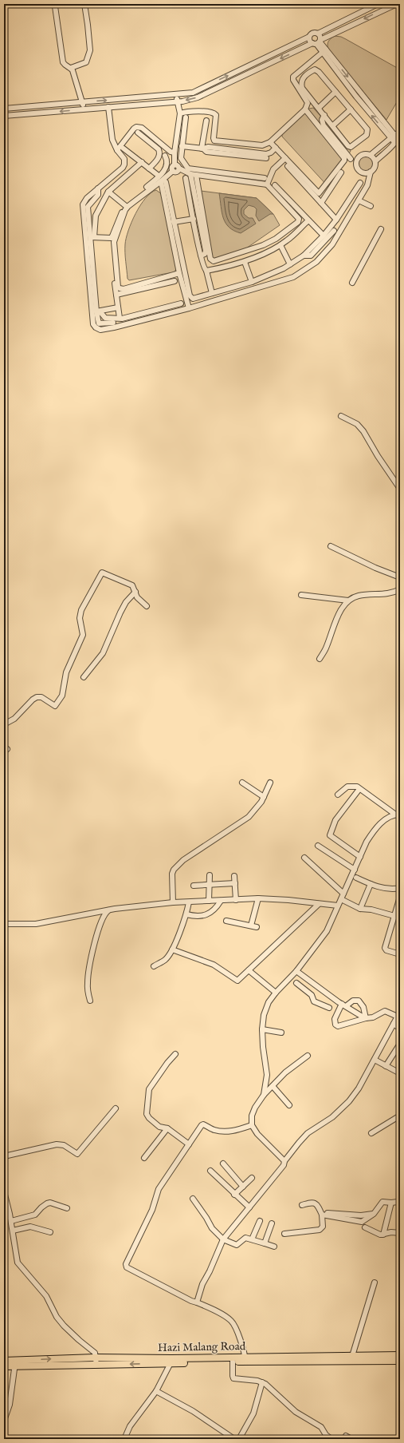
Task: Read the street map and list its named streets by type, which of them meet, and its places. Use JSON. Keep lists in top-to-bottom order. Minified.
{"streets":{"main road":["Hazi Malang Road"]}}
